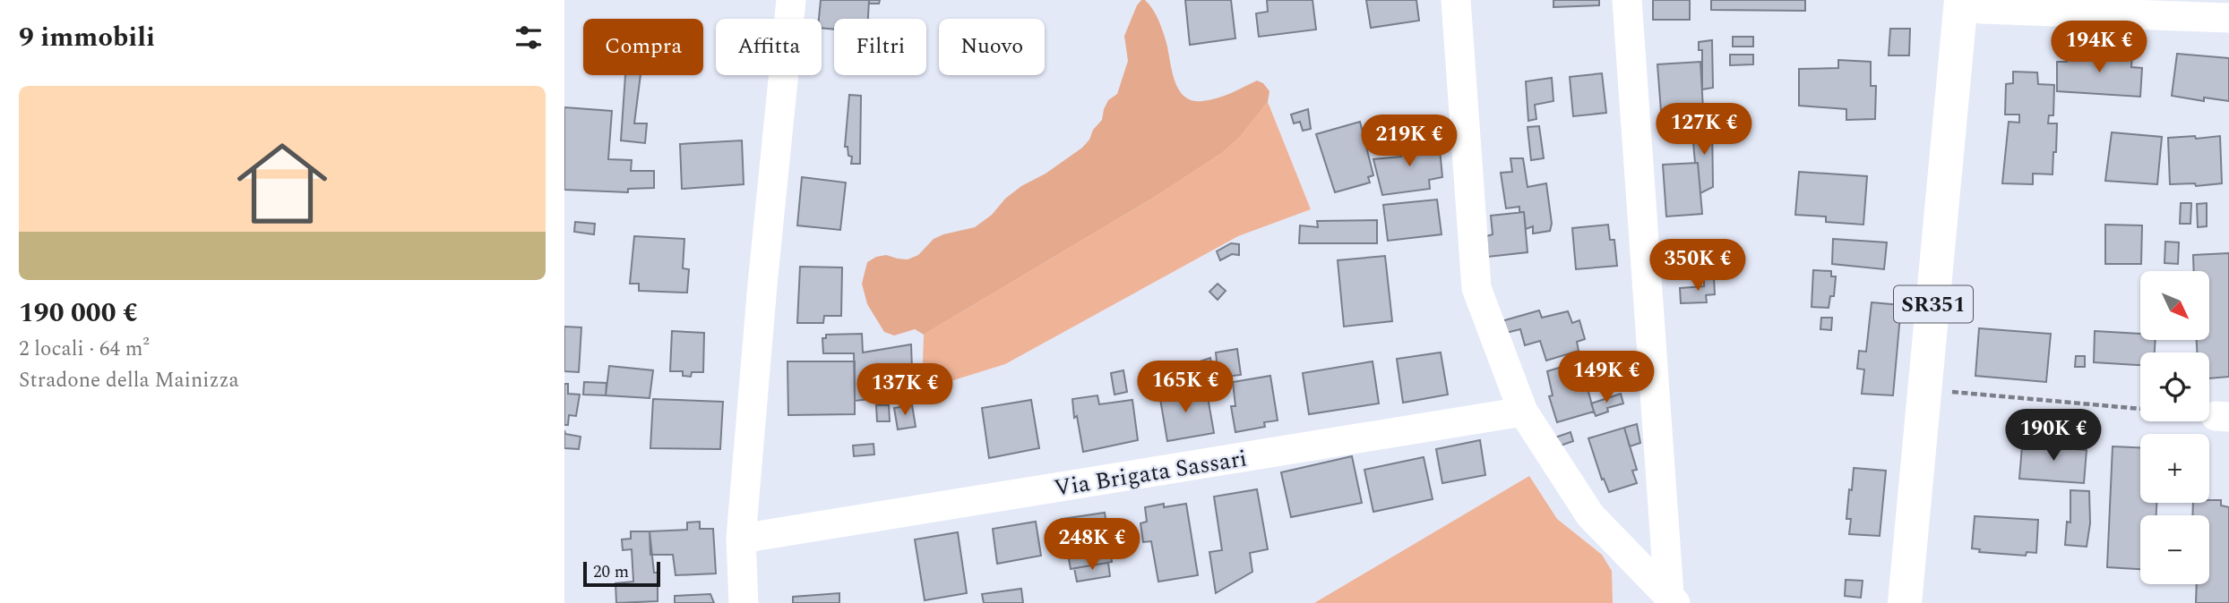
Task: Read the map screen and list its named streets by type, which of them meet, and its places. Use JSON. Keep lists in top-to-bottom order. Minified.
{"streets":{"main road":["SR351"],"street":["Via Brigata Sassari"]},"scale_bar":"20 m","north":"bottom right","page":{"heading":"9 immobili","chip":["Compra","Affitta","Filtri","Nuovo"],"price":["194K €","127K €","219K €","350K €","149K €","165K €","137K €","190K €","248K €"],"list":[{"name":"190 000 €","note":"2 locali · 64 m² · Stradone della Mainizza"}],"map_buttons":["+","−"],"scale":"20 m"}}
